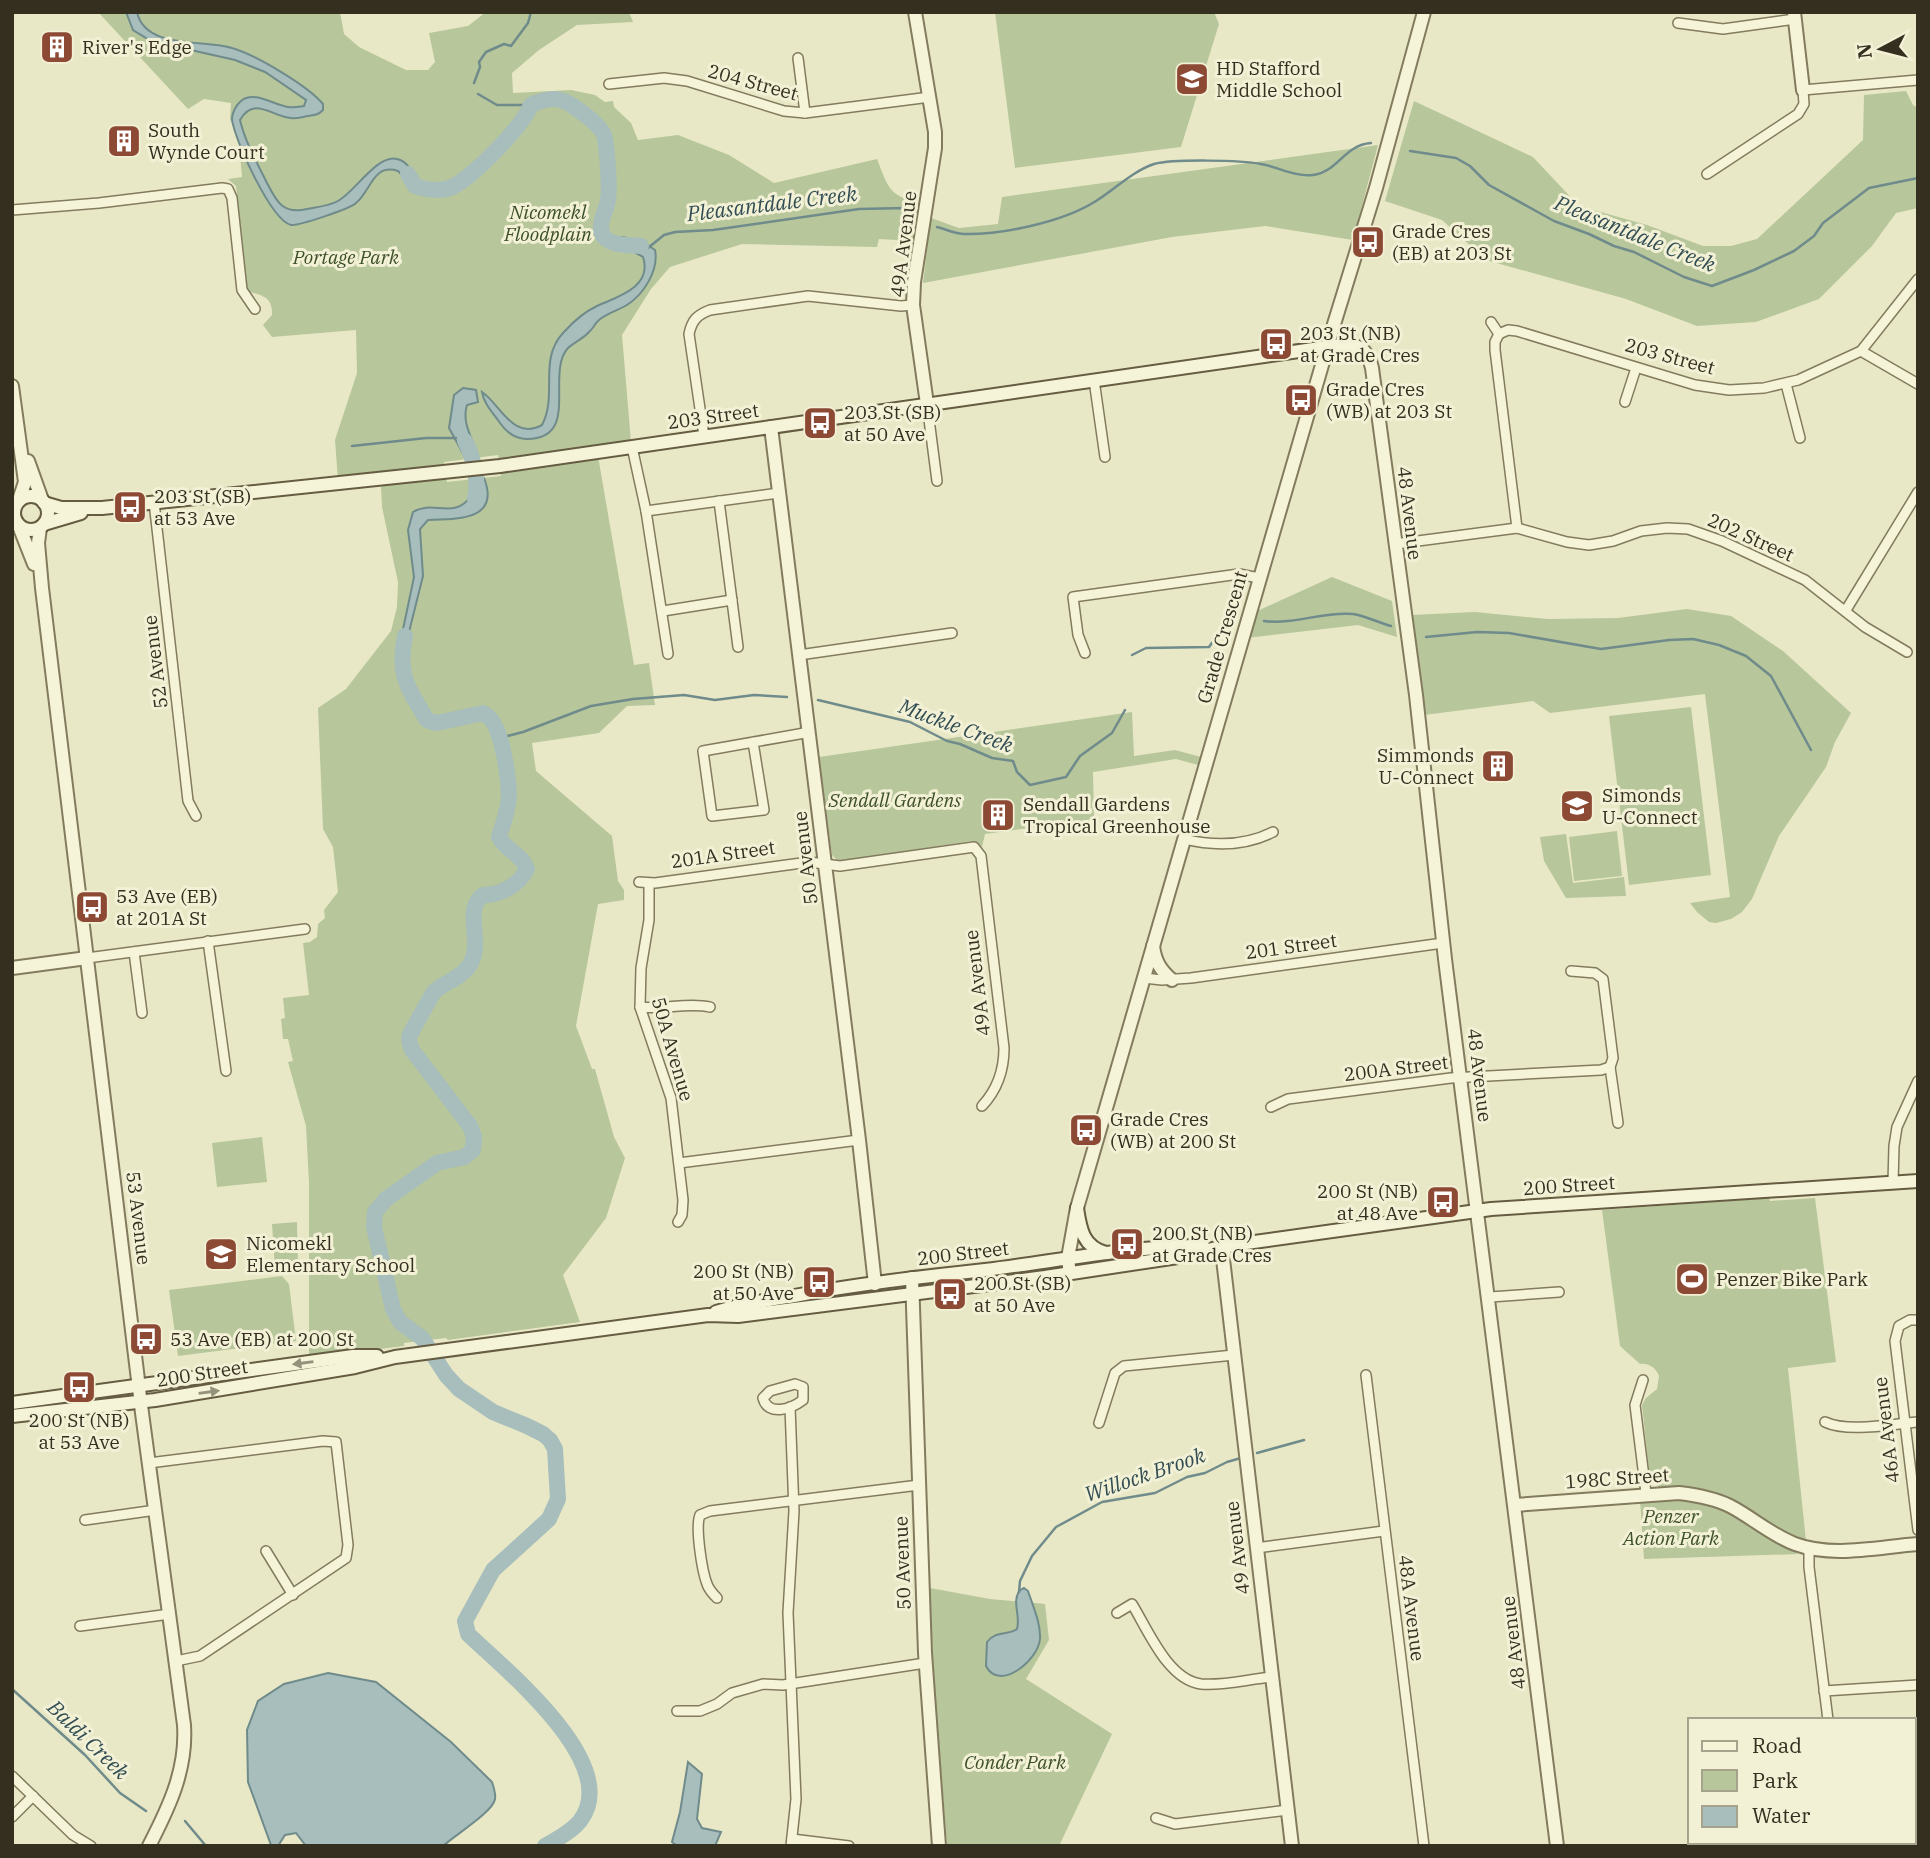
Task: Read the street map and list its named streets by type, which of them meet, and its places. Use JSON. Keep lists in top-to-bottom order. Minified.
{"streets":{"street":["204 Street","49A Avenue","203 Street","48 Avenue","202 Street","Grade Crescent","52 Avenue","201A Street","50 Avenue","201 Street","50A Avenue","200A Street","200 Street","53 Avenue","46A Avenue","198C Street","49 Avenue","48A Avenue"]},"crossings":[["204 Street","49A Avenue"],["49A Avenue","203 Street"],["49A Avenue","201A Street"],["203 Street","48 Avenue"],["203 Street","Grade Crescent"],["203 Street","52 Avenue"],["203 Street","50 Avenue"],["203 Street","53 Avenue"],["48 Avenue","202 Street"],["48 Avenue","Grade Crescent"],["48 Avenue","201 Street"],["48 Avenue","200A Street"],["48 Avenue","200 Street"],["48 Avenue","198C Street"],["Grade Crescent","201 Street"],["Grade Crescent","200 Street"],["201A Street","50 Avenue"],["201A Street","50A Avenue"],["50 Avenue","200 Street"],["200 Street","53 Avenue"],["200 Street","49 Avenue"]],"water":["Pleasantdale Creek","Muckle Creek","Willock Brook","Baldi Creek"],"parks":["Nicomekl Floodplain","Portage Park","Sendall Gardens","Penzer Action Park","Conder Park"],"places":{"building":["River's Edge","South Wynde Court","Simmonds U-Connect","Sendall Gardens Tropical Greenhouse"],"school or university":["HD Stafford Middle School","Simonds U-Connect","Nicomekl Elementary School"],"bus stop":["Grade Cres (EB) at 203 St","203 St (NB) at Grade Cres","Grade Cres (WB) at 203 St","203 St (SB) at 50 Ave","203 St (SB) at 53 Ave","53 Ave (EB) at 201A St","Grade Cres (WB) at 200 St","200 St (NB) at 48 Ave","200 St (NB) at Grade Cres","200 St (NB) at 50 Ave","200 St (SB) at 50 Ave","53 Ave (EB) at 200 St","200 St (NB) at 53 Ave"],"sports":["Penzer Bike Park"]},"legend":["Road","Park","Water"],"north":"left"}
